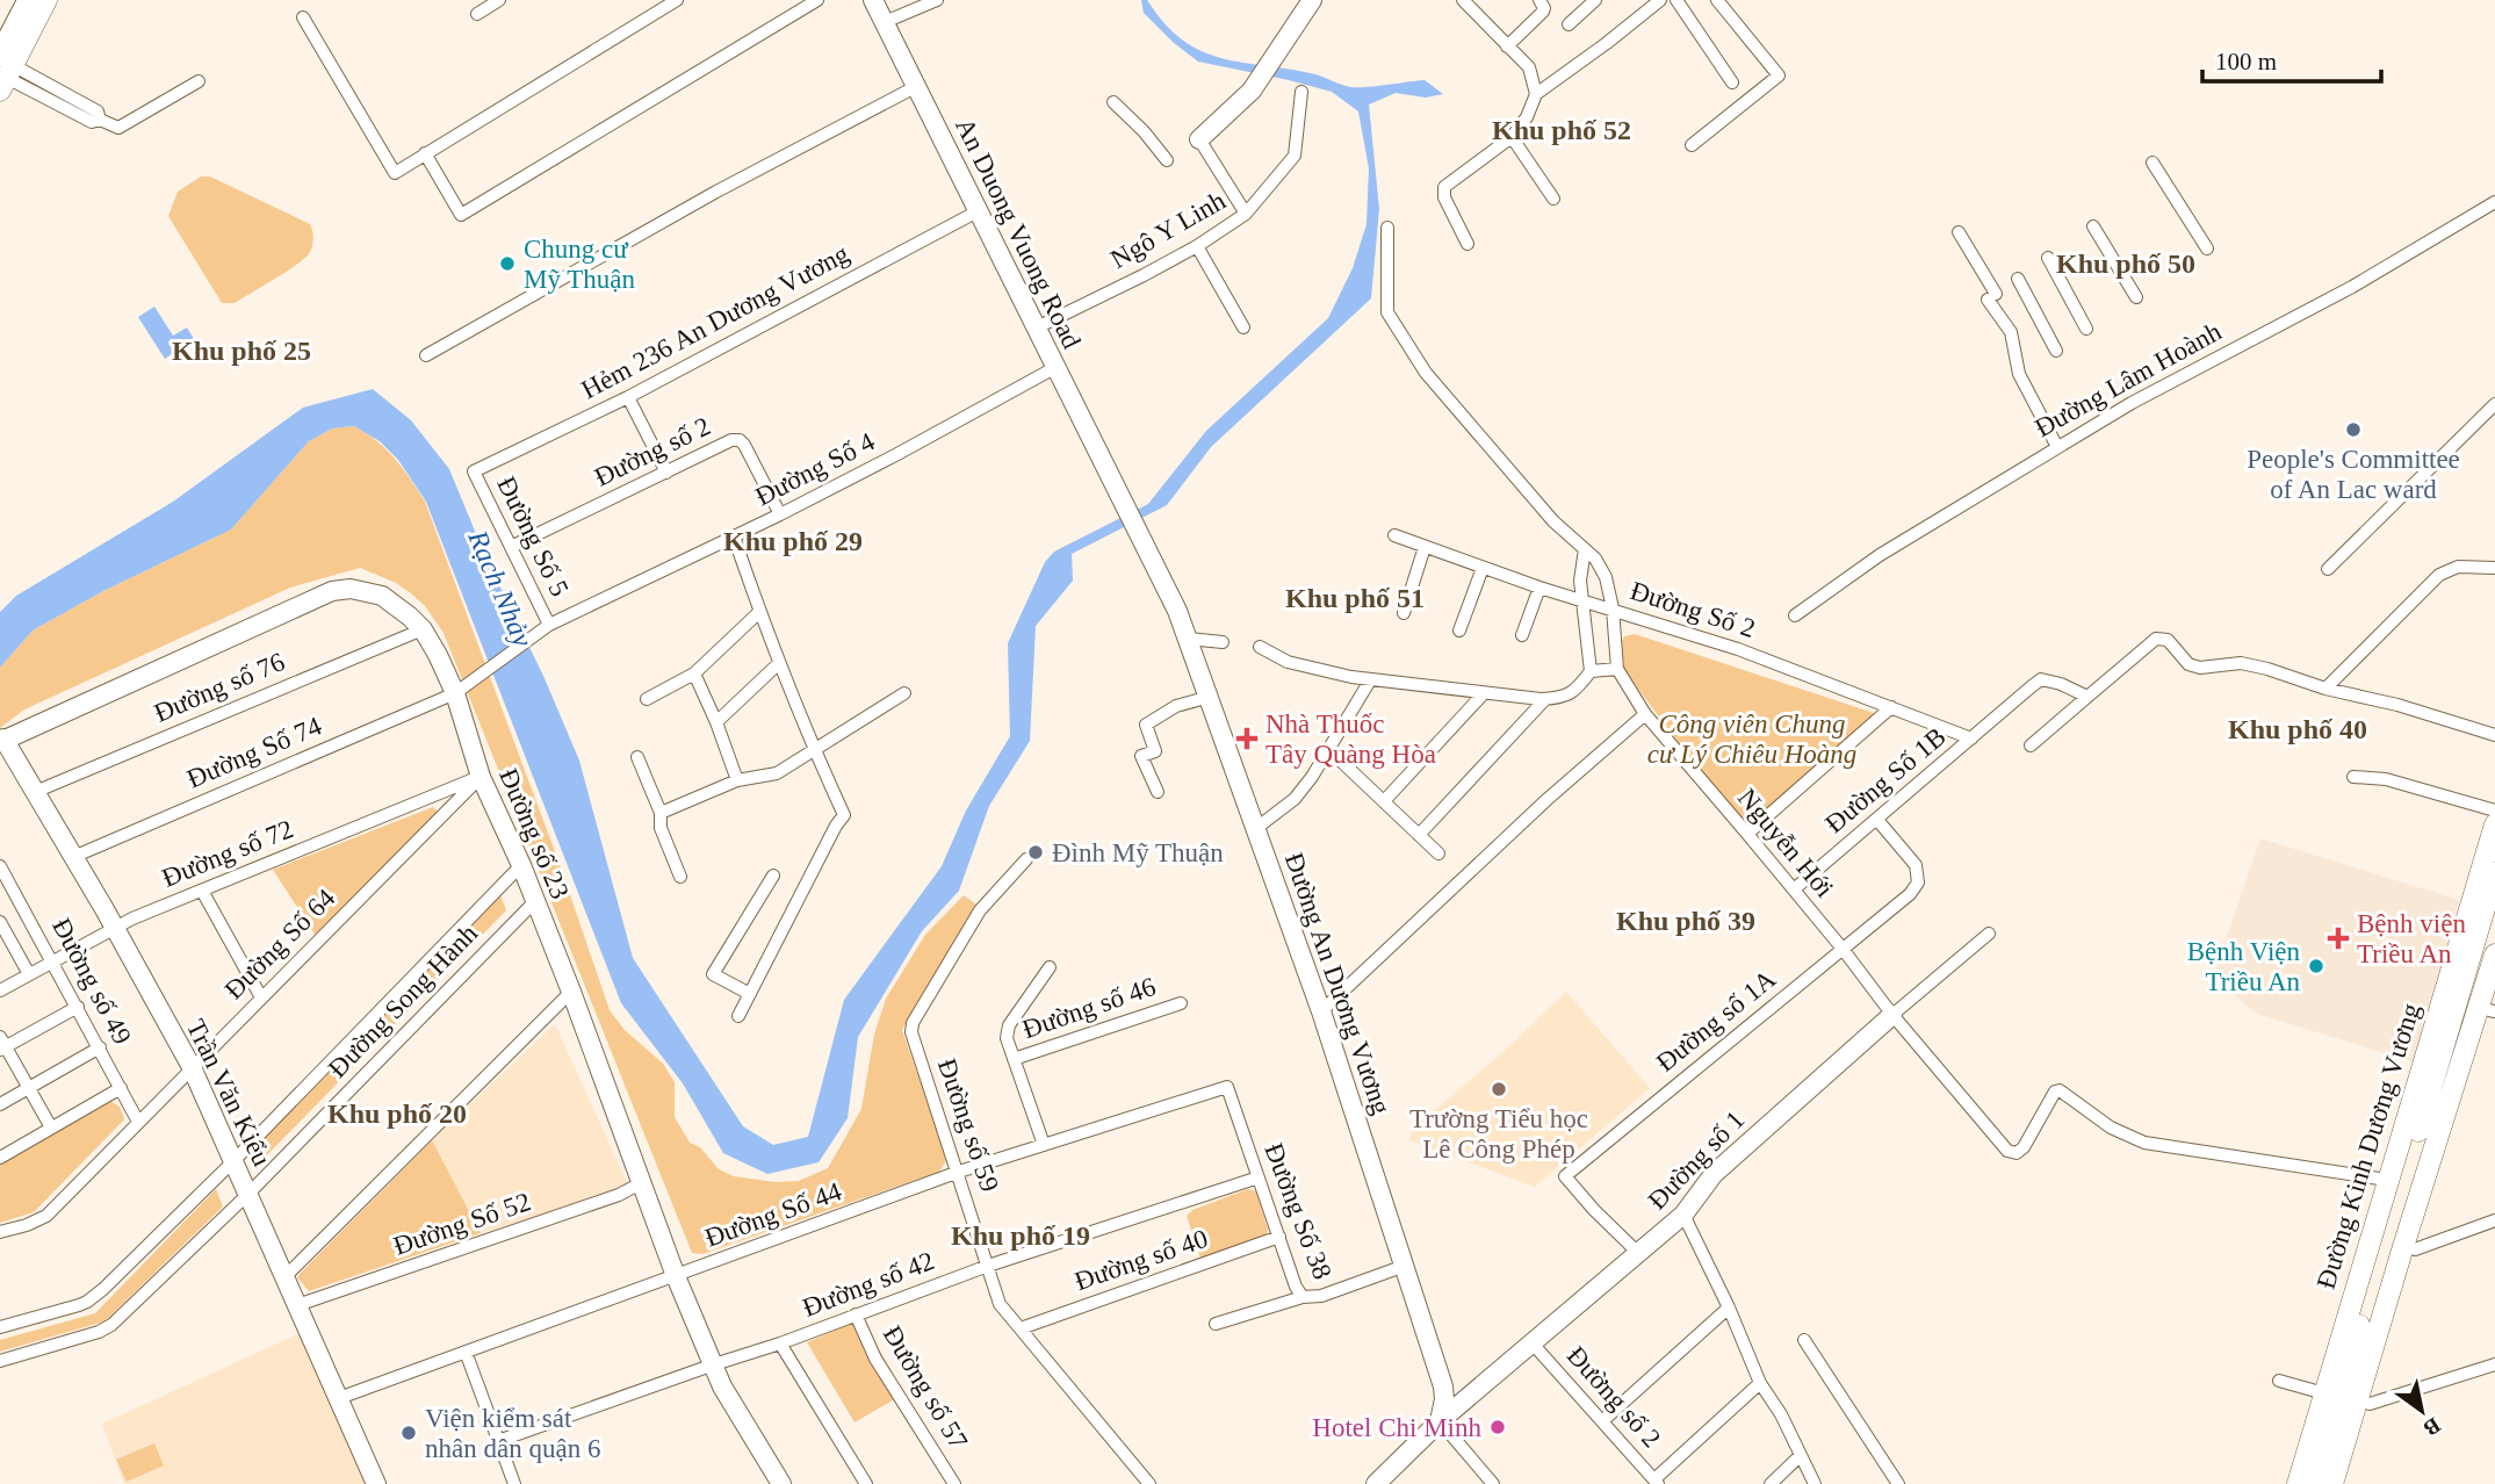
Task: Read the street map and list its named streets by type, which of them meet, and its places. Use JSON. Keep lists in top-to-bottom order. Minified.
{"streets":{"main road":["Đường Kinh Dương Vương"],"street":["Ngô Y Linh","An Duong Vuong Road","Hẻm 236 An Dương Vương","Đường Lâm Hoành","Đường số 2","Đường Số 4","Đường Số 5","Đường Số 2","Đường số 76","Đường Số 74","Đường Số 1B","Đường số 23","Nguyễn Hới","Đường số 72","Đường Số 64","Đường số 49","Đường An Dương Vương","Đường Song Hành","Đường số 46","Đường số 1A","Trần Văn Kiểu","Đường số 59","Đường số 1","Đường Số 38","Đường Số 44","Đường Số 52","Đường số 40","Đường số 42","Đường số 57"]},"crossings":[["Ngô Y Linh","An Duong Vuong Road"],["An Duong Vuong Road","Hẻm 236 An Dương Vương"],["An Duong Vuong Road","Đường Số 4"],["An Duong Vuong Road","Đường An Dương Vương"],["Hẻm 236 An Dương Vương","Đường Số 5"],["Đường số 2","Đường Số 4"],["Đường số 2","Đường Số 5"],["Đường số 2","Đường số 1"],["Đường Số 4","Đường Số 5"],["Đường Số 4","Đường Số 74"],["Đường Số 4","Đường số 23"],["Đường Số 2","Đường Số 1B"],["Đường Số 2","Nguyễn Hới"],["Đường số 76","Đường số 23"],["Đường số 76","Trần Văn Kiểu"],["Đường Số 74","Đường số 23"],["Đường Số 74","Trần Văn Kiểu"],["Đường Số 1B","Nguyễn Hới"],["Đường Số 1B","Đường số 1A"],["Đường số 23","Đường số 72"],["Đường số 23","Đường Số 64"],["Đường số 23","Đường Song Hành"],["Đường số 23","Trần Văn Kiểu"],["Đường số 23","Đường Số 44"],["Đường số 23","Đường Số 52"],["Đường số 23","Đường số 42"],["Nguyễn Hới","Đường số 1A"],["Nguyễn Hới","Đường Kinh Dương Vương"],["Nguyễn Hới","Đường số 1"],["Đường số 72","Đường Số 64"],["Đường số 72","Đường số 49"],["Đường số 72","Trần Văn Kiểu"],["Đường Số 64","Đường số 49"],["Đường Số 64","Trần Văn Kiểu"],["Đường An Dương Vương","Đường số 1"],["Đường An Dương Vương","Đường Số 38"],["Đường Song Hành","Trần Văn Kiểu"],["Đường số 1A","Đường số 1"],["Trần Văn Kiểu","Đường Số 44"],["Trần Văn Kiểu","Đường Số 52"],["Đường số 59","Đường Số 44"],["Đường số 59","Đường số 40"],["Đường số 59","Đường số 42"],["Đường Số 38","Đường Số 44"],["Đường Số 38","Đường số 40"],["Đường Số 38","Đường số 42"],["Đường số 42","Đường số 57"]],"districts":["Khu phố 52","Khu phố 50","Khu phố 25","Khu phố 29","Khu phố 51","Khu phố 40","Khu phố 39","Khu phố 20","Khu phố 19"],"water":["Rạch Nhảy"],"parks":["Công viên Chung cư Lý Chiêu Hoàng"],"places":{"other":["Chung cư Mỹ Thuận","People's Committee of An Lac ward","Đình Mỹ Thuận","Bệnh Viện Triều An","Trường Tiểu học Lê Công Phép","Hotel Chi Minh","Viện kiểm sát nhân dân quận 6"],"health":["Nhà Thuốc Tây Quàng Hòa","Bệnh viện Triều An"]},"scale_bar":"100 m","north":"bottom right"}
